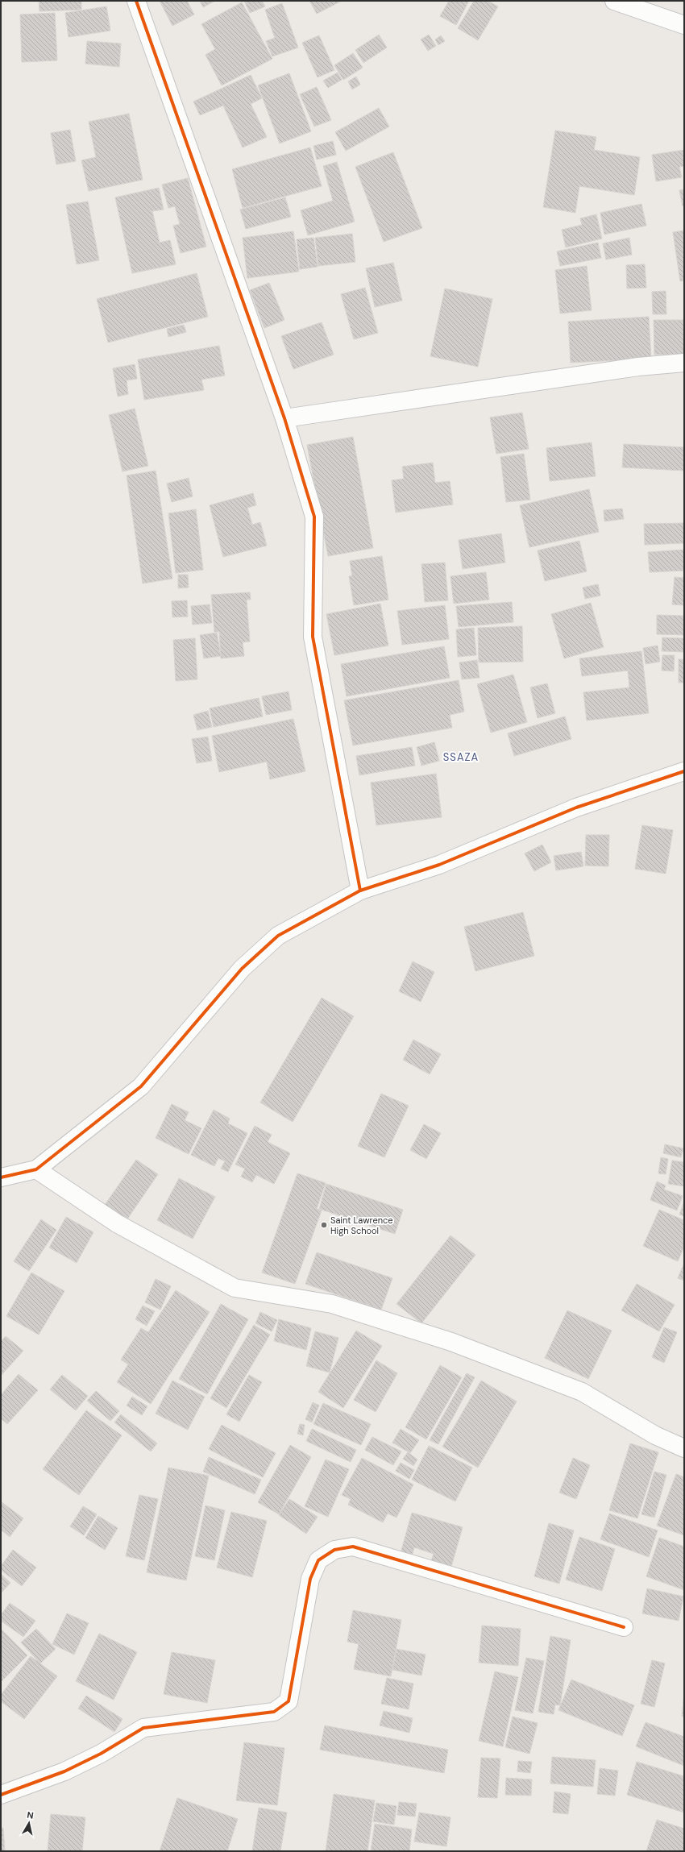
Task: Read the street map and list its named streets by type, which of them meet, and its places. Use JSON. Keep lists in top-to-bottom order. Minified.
{"districts":["SSAZA"],"places":["Saint Lawrence High School"],"north":"top"}
